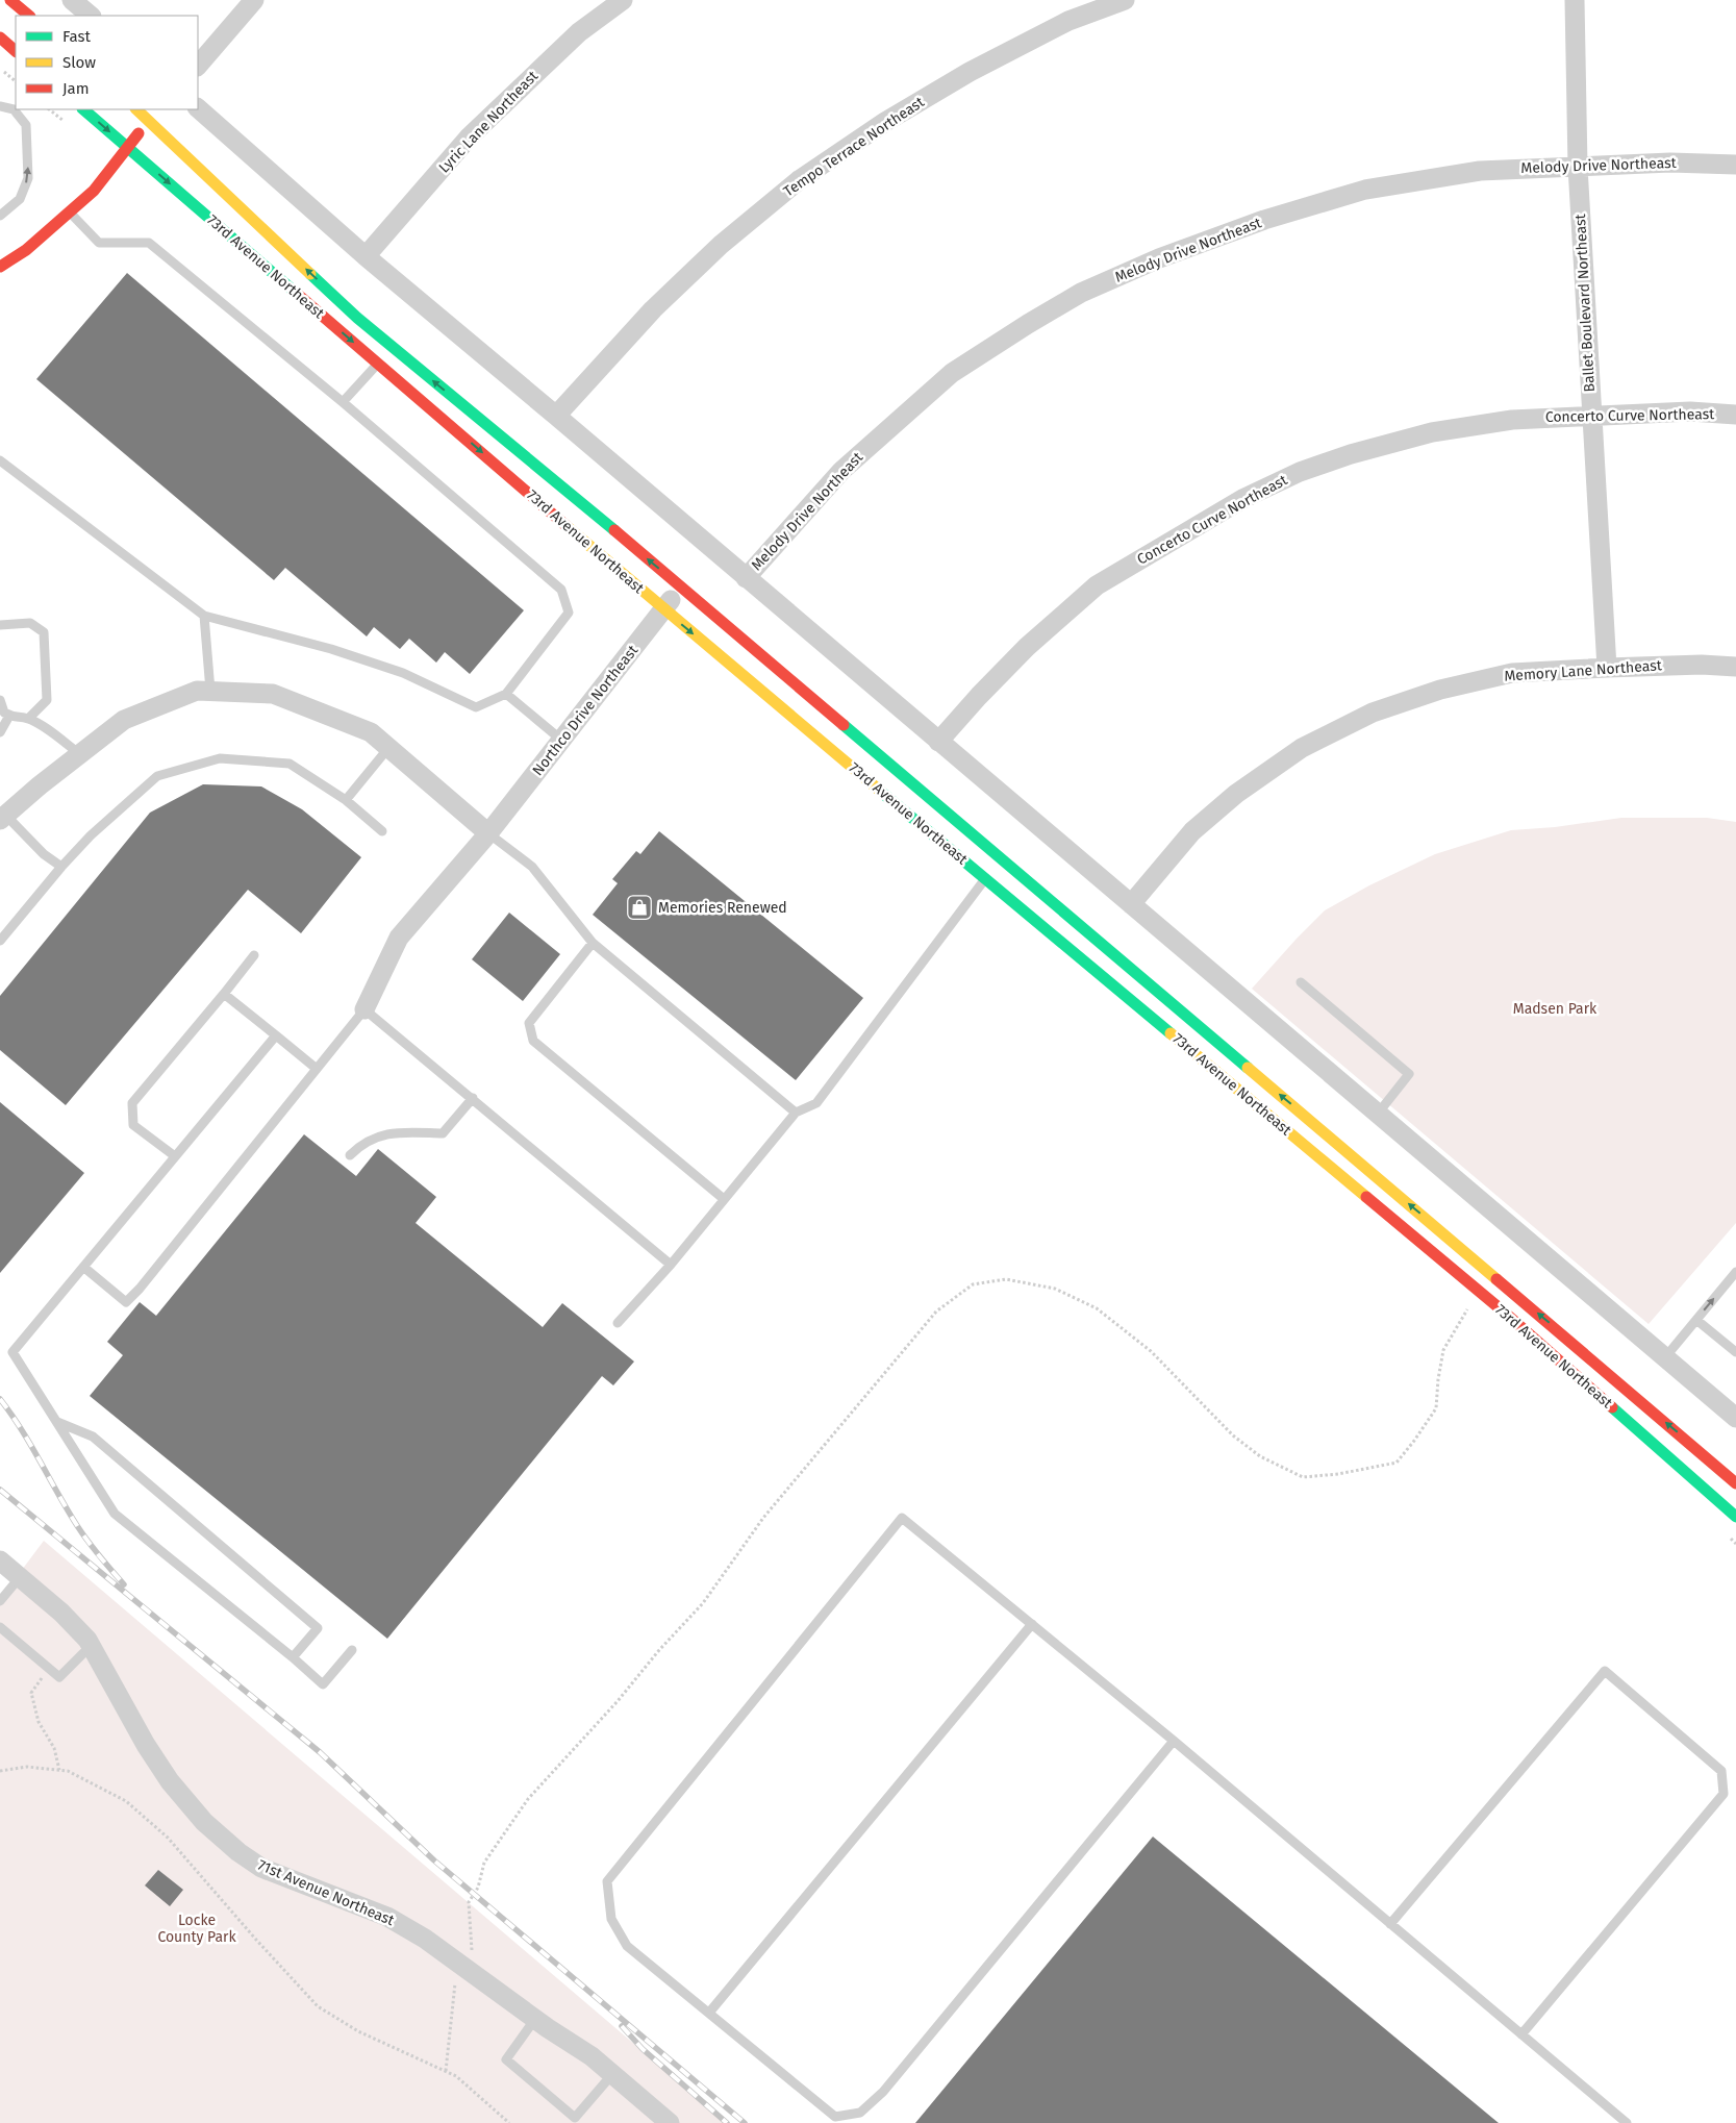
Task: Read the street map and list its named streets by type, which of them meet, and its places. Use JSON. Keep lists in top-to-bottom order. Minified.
{"streets":{"street":["Lyric Lane Northeast","Tempo Terrace Northeast","Melody Drive Northeast","73rd Avenue Northeast","Ballet Boulevard Northeast","Concerto Curve Northeast","Memory Lane Northeast","Northco Drive Northeast","71st Avenue Northeast"]},"crossings":[["Melody Drive Northeast","Ballet Boulevard Northeast"],["73rd Avenue Northeast","Northco Drive Northeast"],["Ballet Boulevard Northeast","Concerto Curve Northeast"],["Ballet Boulevard Northeast","Memory Lane Northeast"]],"parks":["Madsen Park","Locke County Park"],"places":{"shop":["Memories Renewed"]},"legend":["Fast","Slow","Jam"]}
